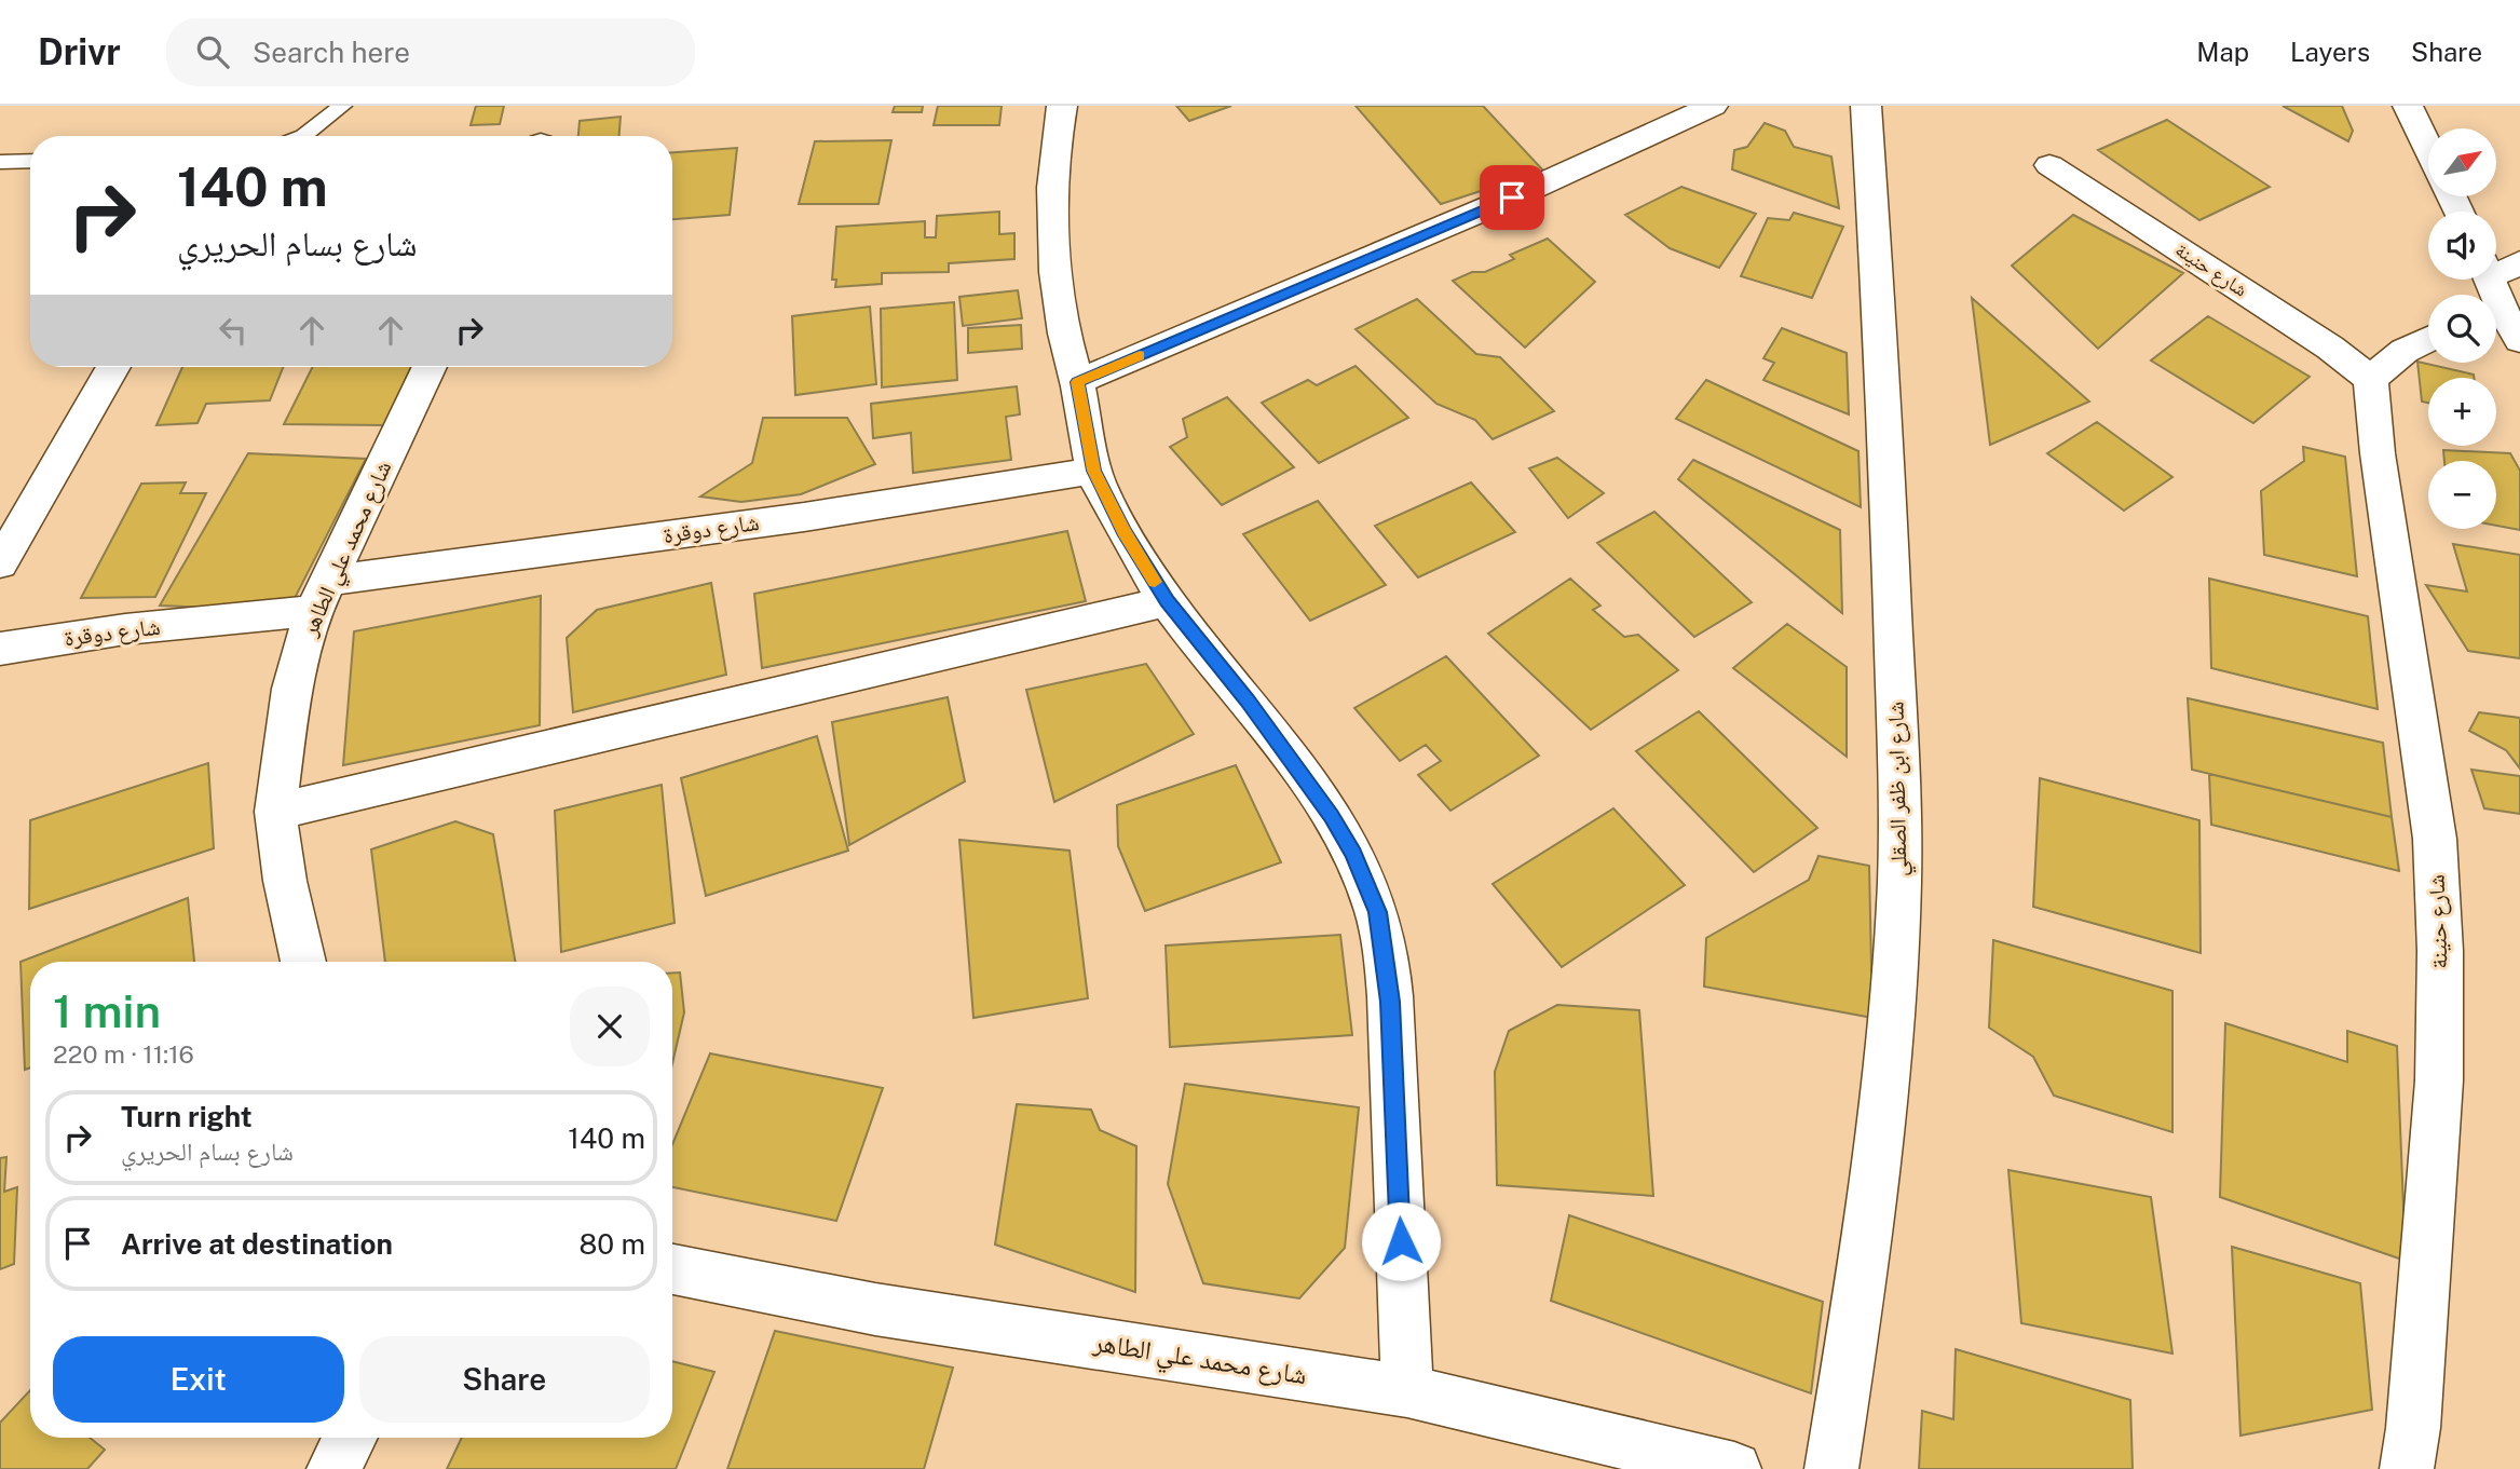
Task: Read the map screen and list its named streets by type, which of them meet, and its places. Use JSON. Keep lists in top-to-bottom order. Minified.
{"streets":{"street":["شارع حنينة","شارع دوقرة","شارع محمد علي الطاهر","شارع ابن ظفر الصقلي"]},"crossings":[["شارع دوقرة","شارع محمد علي الطاهر"]],"north":"top right","page":{"header":"Drivr","search":"Search here","nav":["Map","Layers","Share"],"map_buttons":["+","−"],"turn":["140 m","شارع بسام الحريري"],"heading":["1 min","220 m · 11:16"],"list":[{"name":"Turn right","note":"شارع بسام الحريري","value":"140 m"},{"name":"Arrive at destination","value":"80 m"}],"buttons":["Exit","Share"]}}
